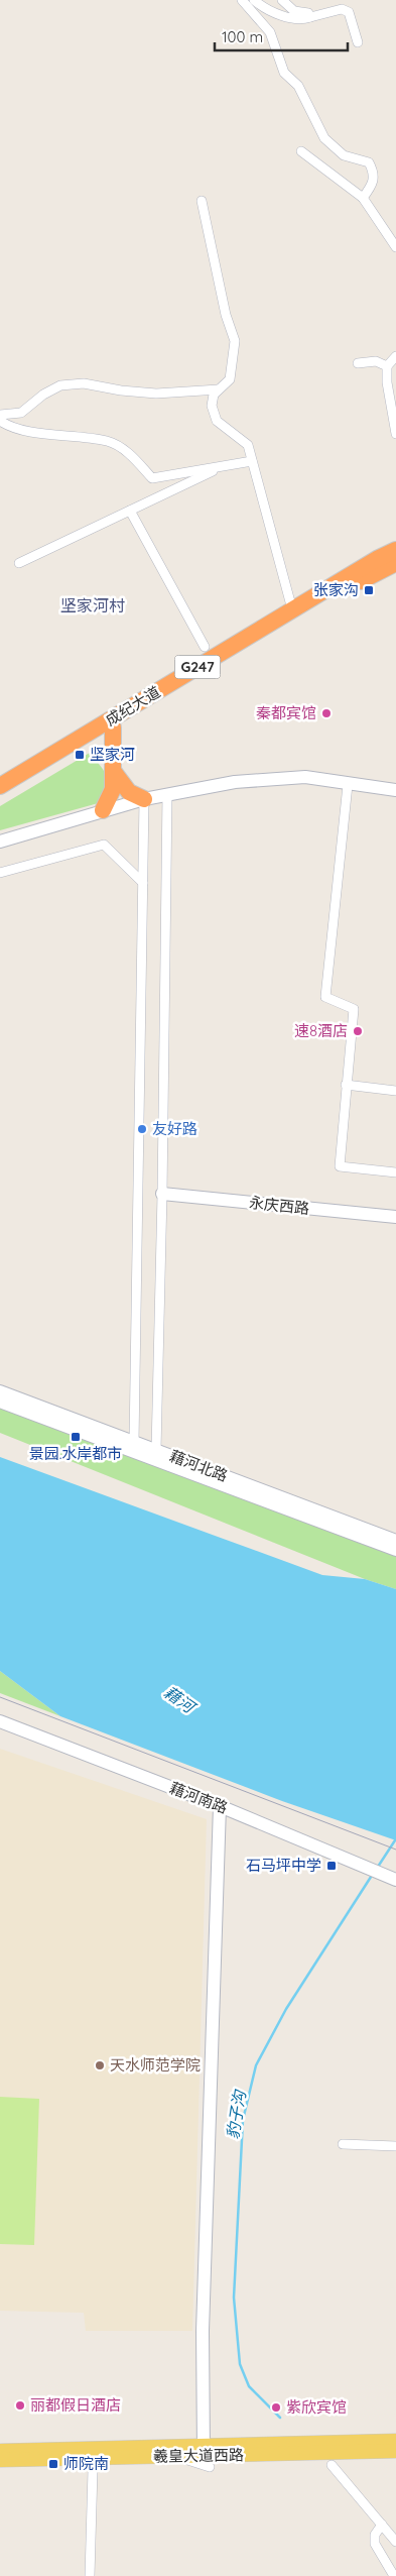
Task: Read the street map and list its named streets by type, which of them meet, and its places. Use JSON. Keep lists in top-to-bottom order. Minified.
{"streets":{"highway":["G247","成纪大道"],"main road":["永庆西路","藉河北路","藉河南路","羲皇大道西路"]},"districts":["坚家河村"],"water":["藉河","豹子沟"],"places":{"transit":["张家沟","坚家河","景园.水岸都市","石马坪中学","师院南"],"other":["秦都宾馆","速8酒店","友好路","天水师范学院","丽都假日酒店","紫欣宾馆"]},"scale_bar":"100 m"}
